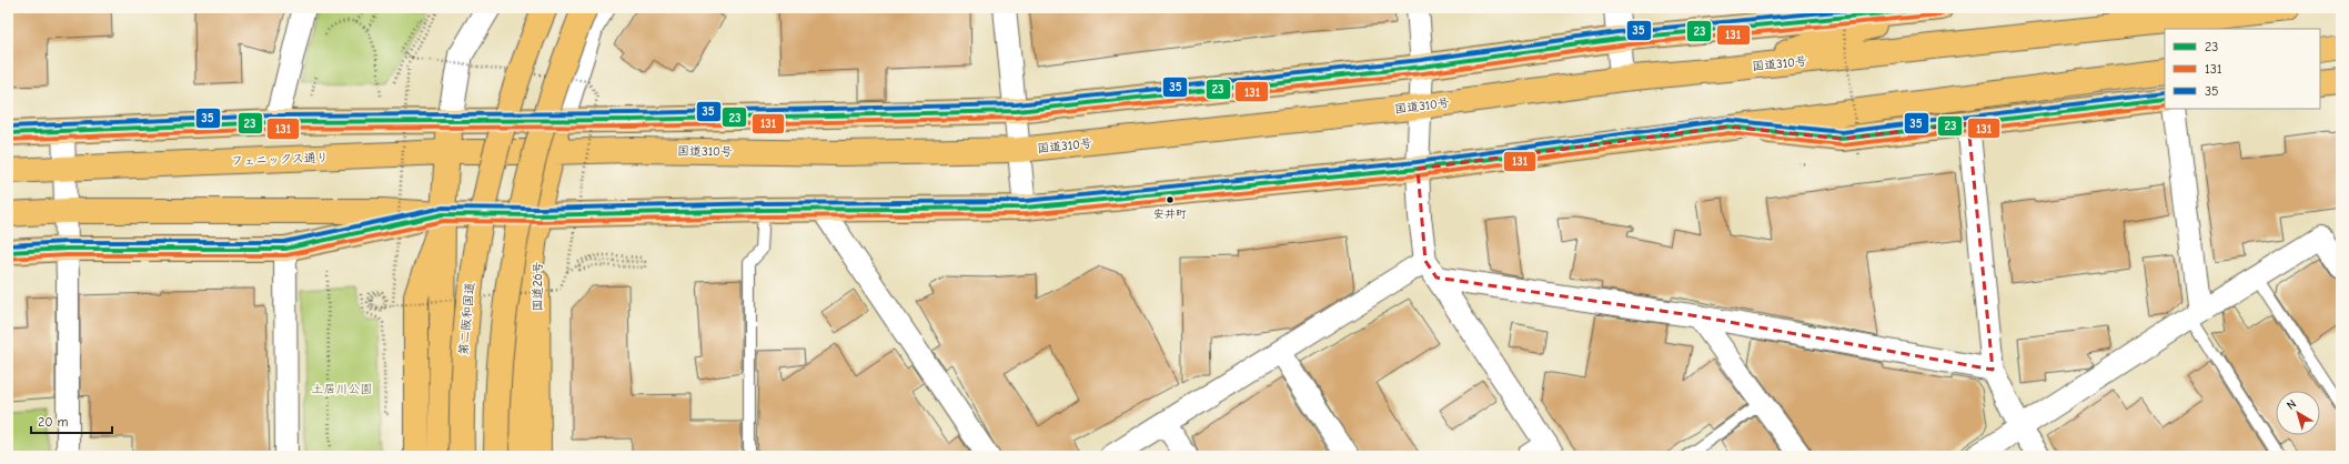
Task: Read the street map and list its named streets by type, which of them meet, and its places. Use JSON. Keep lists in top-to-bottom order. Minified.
{"streets":{"highway":["国道310号","フェニックス通り","国道26号","第二阪和国道"]},"crossings":[["国道310号","フェニックス通り"],["国道310号","国道26号"],["フェニックス通り","国道26号"]],"parks":["土居川公園"],"places":["安井町"],"lines":["transit line 23","transit line 35","transit line 131"],"legend":["23","131","35"],"scale_bar":"20 m","north":"top left"}
